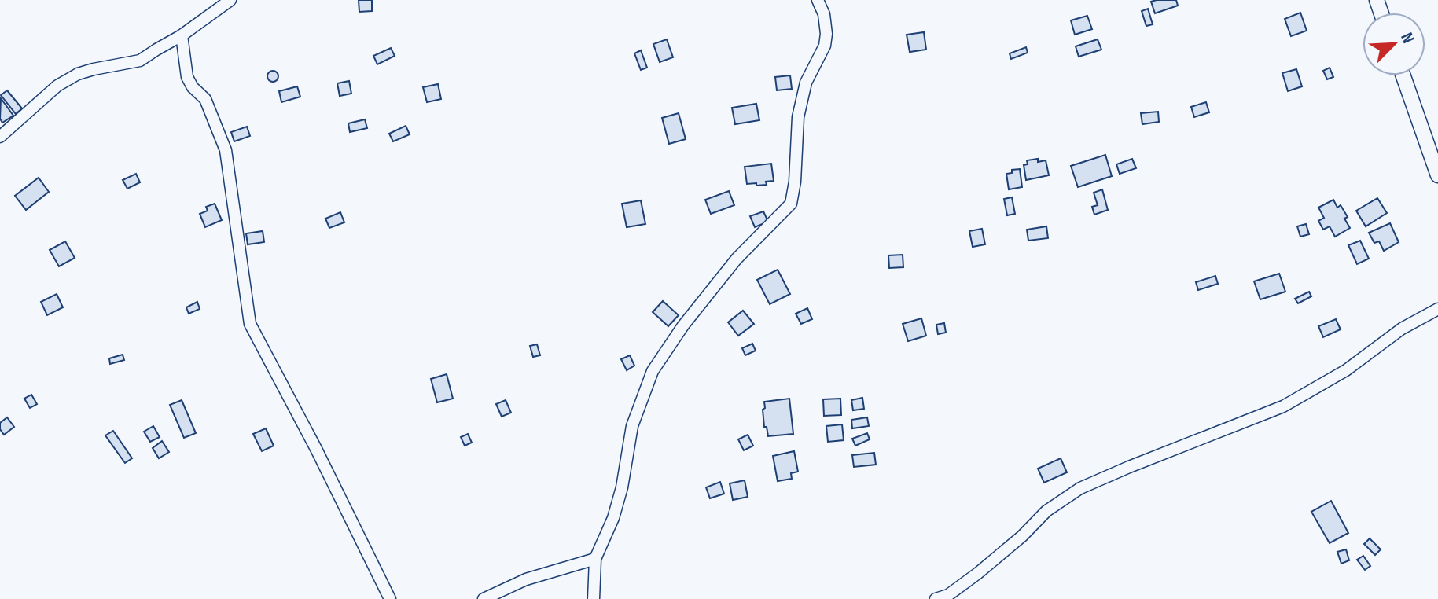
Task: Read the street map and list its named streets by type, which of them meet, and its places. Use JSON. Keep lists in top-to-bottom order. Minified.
{"north":"top right"}
